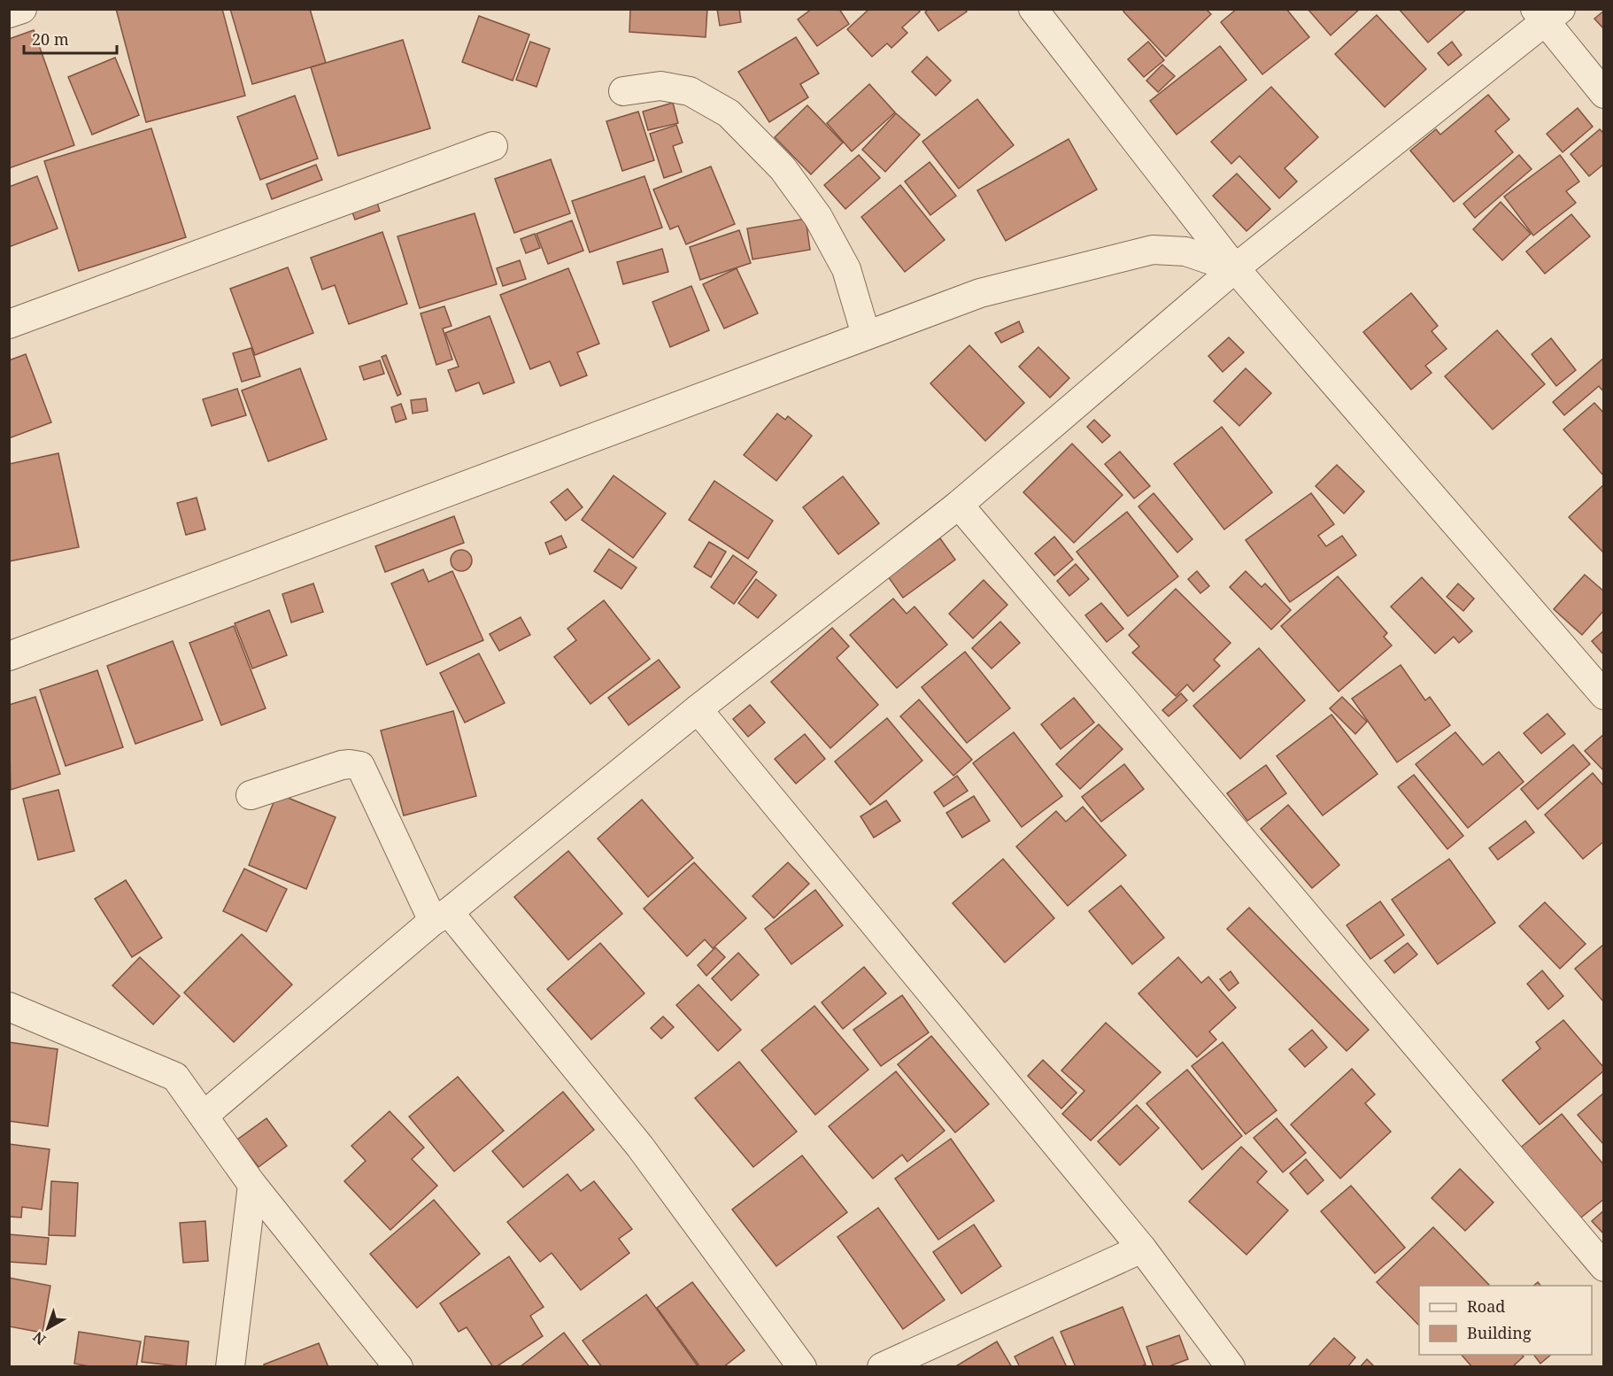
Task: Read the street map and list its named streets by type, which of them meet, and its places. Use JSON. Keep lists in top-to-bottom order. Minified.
{"legend":["Road","Building"],"scale_bar":"20 m","north":"bottom left"}
